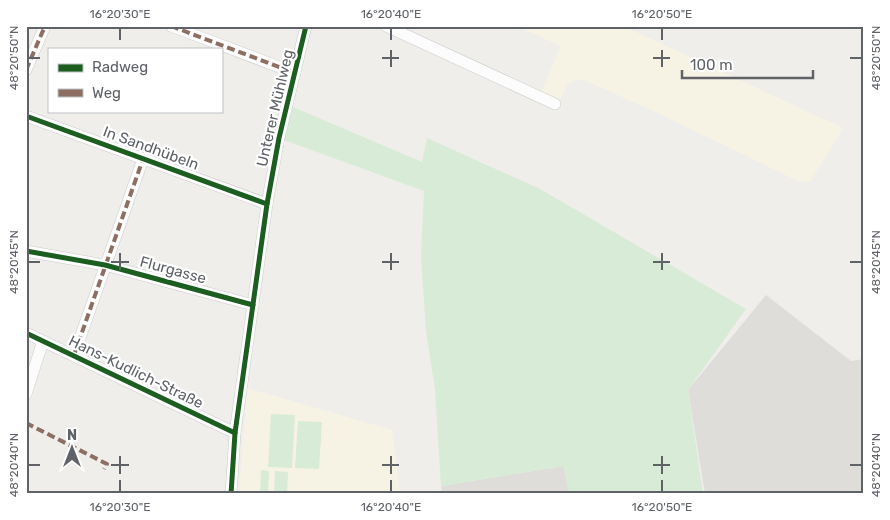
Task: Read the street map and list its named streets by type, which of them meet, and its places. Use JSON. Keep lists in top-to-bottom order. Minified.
{"streets":{"street":["Unterer Mühlweg","In Sandhübeln","Flurgasse","Hans-Kudlich-Straße"]},"crossings":[["Unterer Mühlweg","In Sandhübeln"],["Unterer Mühlweg","Flurgasse"],["Unterer Mühlweg","Hans-Kudlich-Straße"]],"legend":["Radweg","Weg"],"scale_bar":"100 m","north":"top","coordinates":["16°20'30\"E","16°20'40\"E","16°20'50\"E","48°20'50\"N","48°20'45\"N","48°20'40\"N"]}
